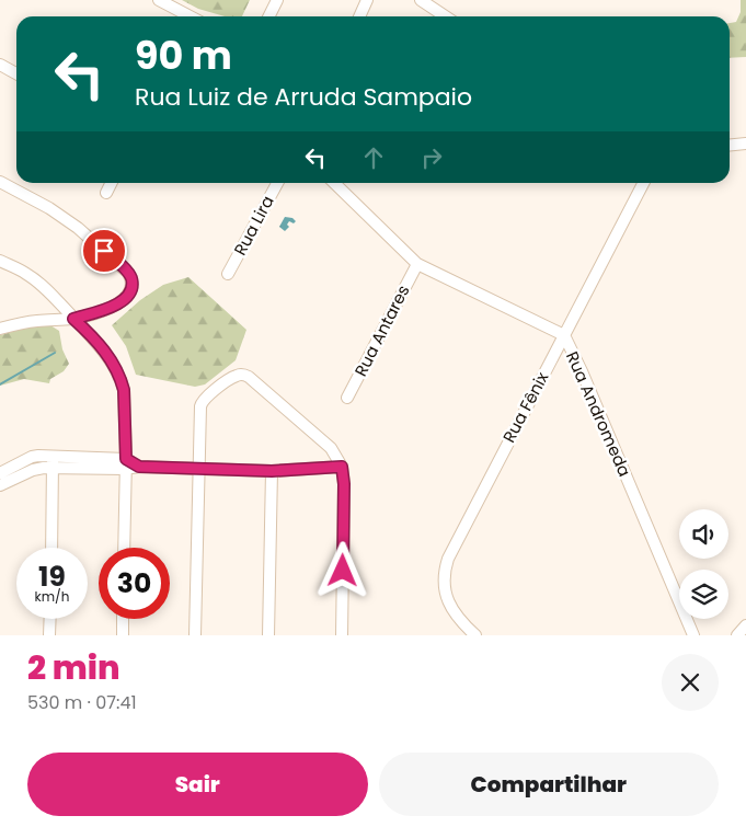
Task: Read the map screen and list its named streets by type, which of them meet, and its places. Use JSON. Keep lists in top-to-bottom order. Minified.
{"streets":{"street":["Rua Lira","Rua Antares","Rua Fênix","Rua Andromeda"]},"crossings":[["Rua Antares","Rua Andromeda"],["Rua Fênix","Rua Andromeda"]],"page":{"turn":["90 m","Rua Luiz de Arruda Sampaio"],"speed":"19 km/h","limit":"30","heading":["2 min","530 m · 07:41"],"buttons":["Sair","Compartilhar"]}}
